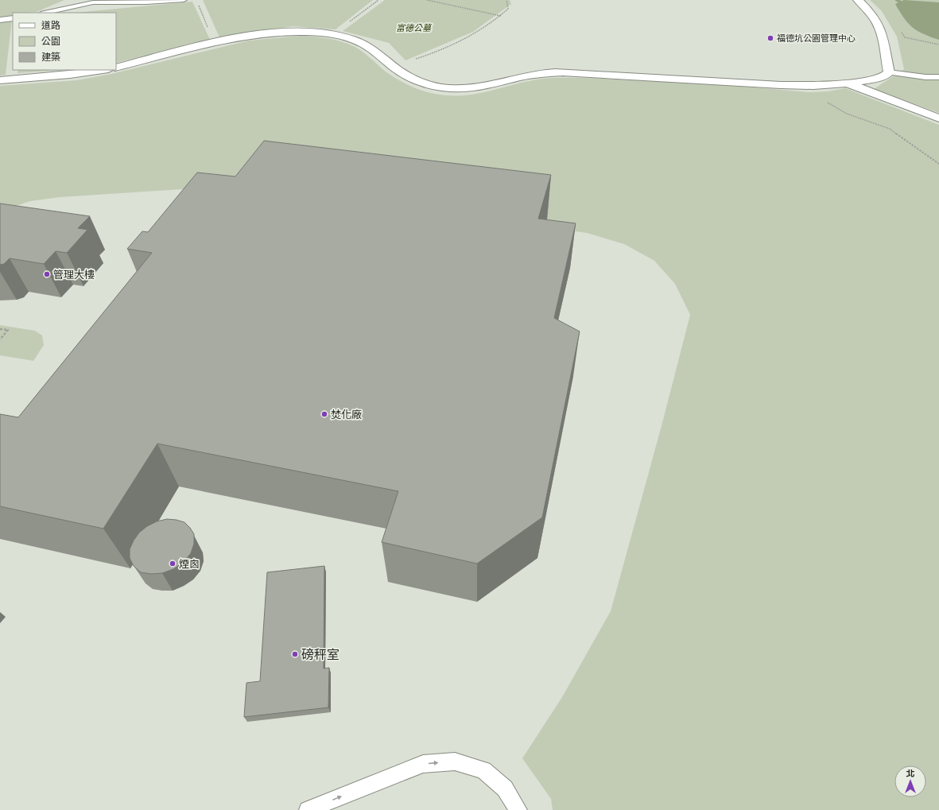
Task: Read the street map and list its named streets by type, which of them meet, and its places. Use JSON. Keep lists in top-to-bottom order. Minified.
{"parks":["富德公墓"],"places":["福德坑公園管理中心","管理大樓","焚化廠","煙囪","磅秤室"],"legend":["道路","公園","建築"],"north":"top"}
